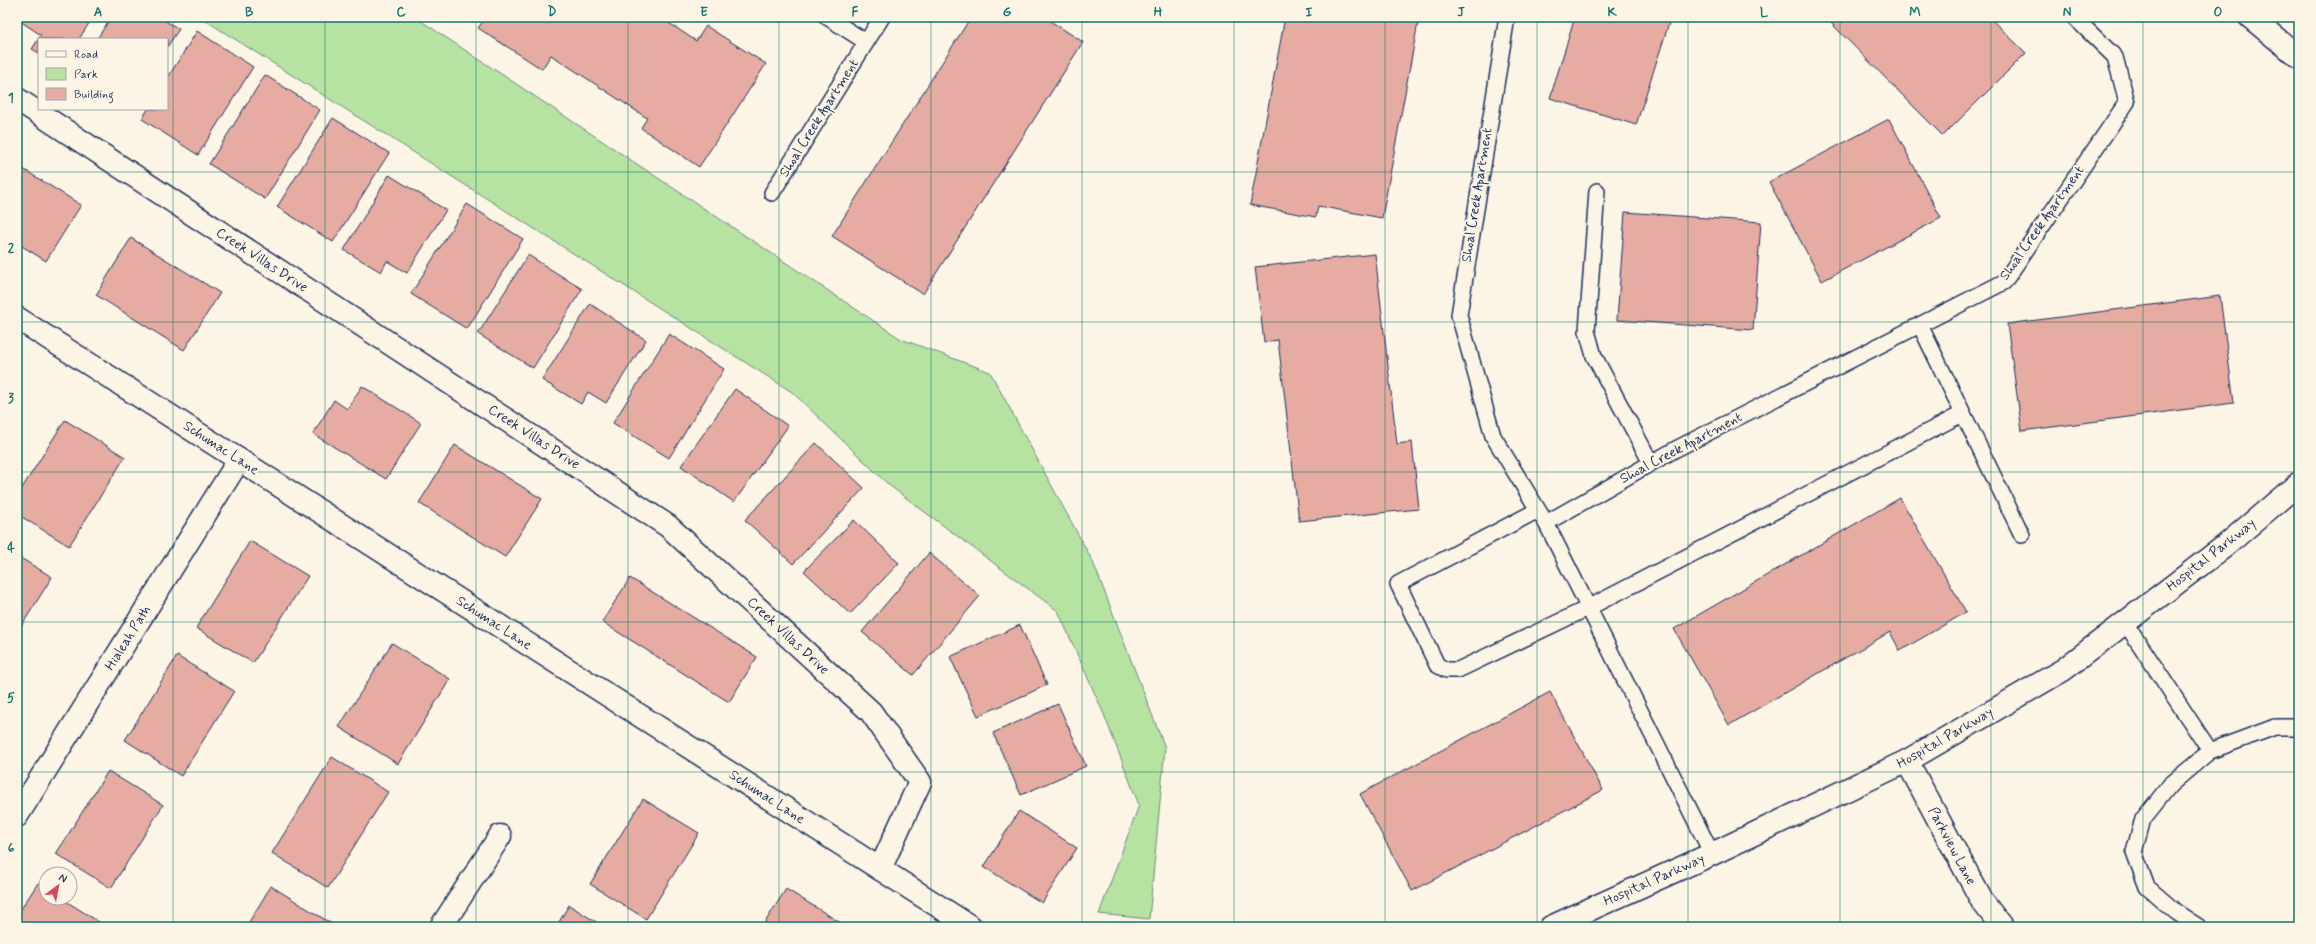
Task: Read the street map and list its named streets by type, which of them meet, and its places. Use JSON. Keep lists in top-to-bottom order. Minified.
{"streets":{"street":["Creek Villas Drive","Schumac Lane","Hospital Parkway","Hialeah Path","Parkview Lane"],"lane":["Shoal Creek Apartment"]},"crossings":[["Creek Villas Drive","Schumac Lane"],["Schumac Lane","Hialeah Path"],["Hospital Parkway","Parkview Lane"]],"legend":["Road","Park","Building"],"north":"top right","grid":{"columns":["A","B","C","D","E","F","G","H","I","J","K","L","M","N","O"],"rows":["1","2","3","4","5","6"]}}
